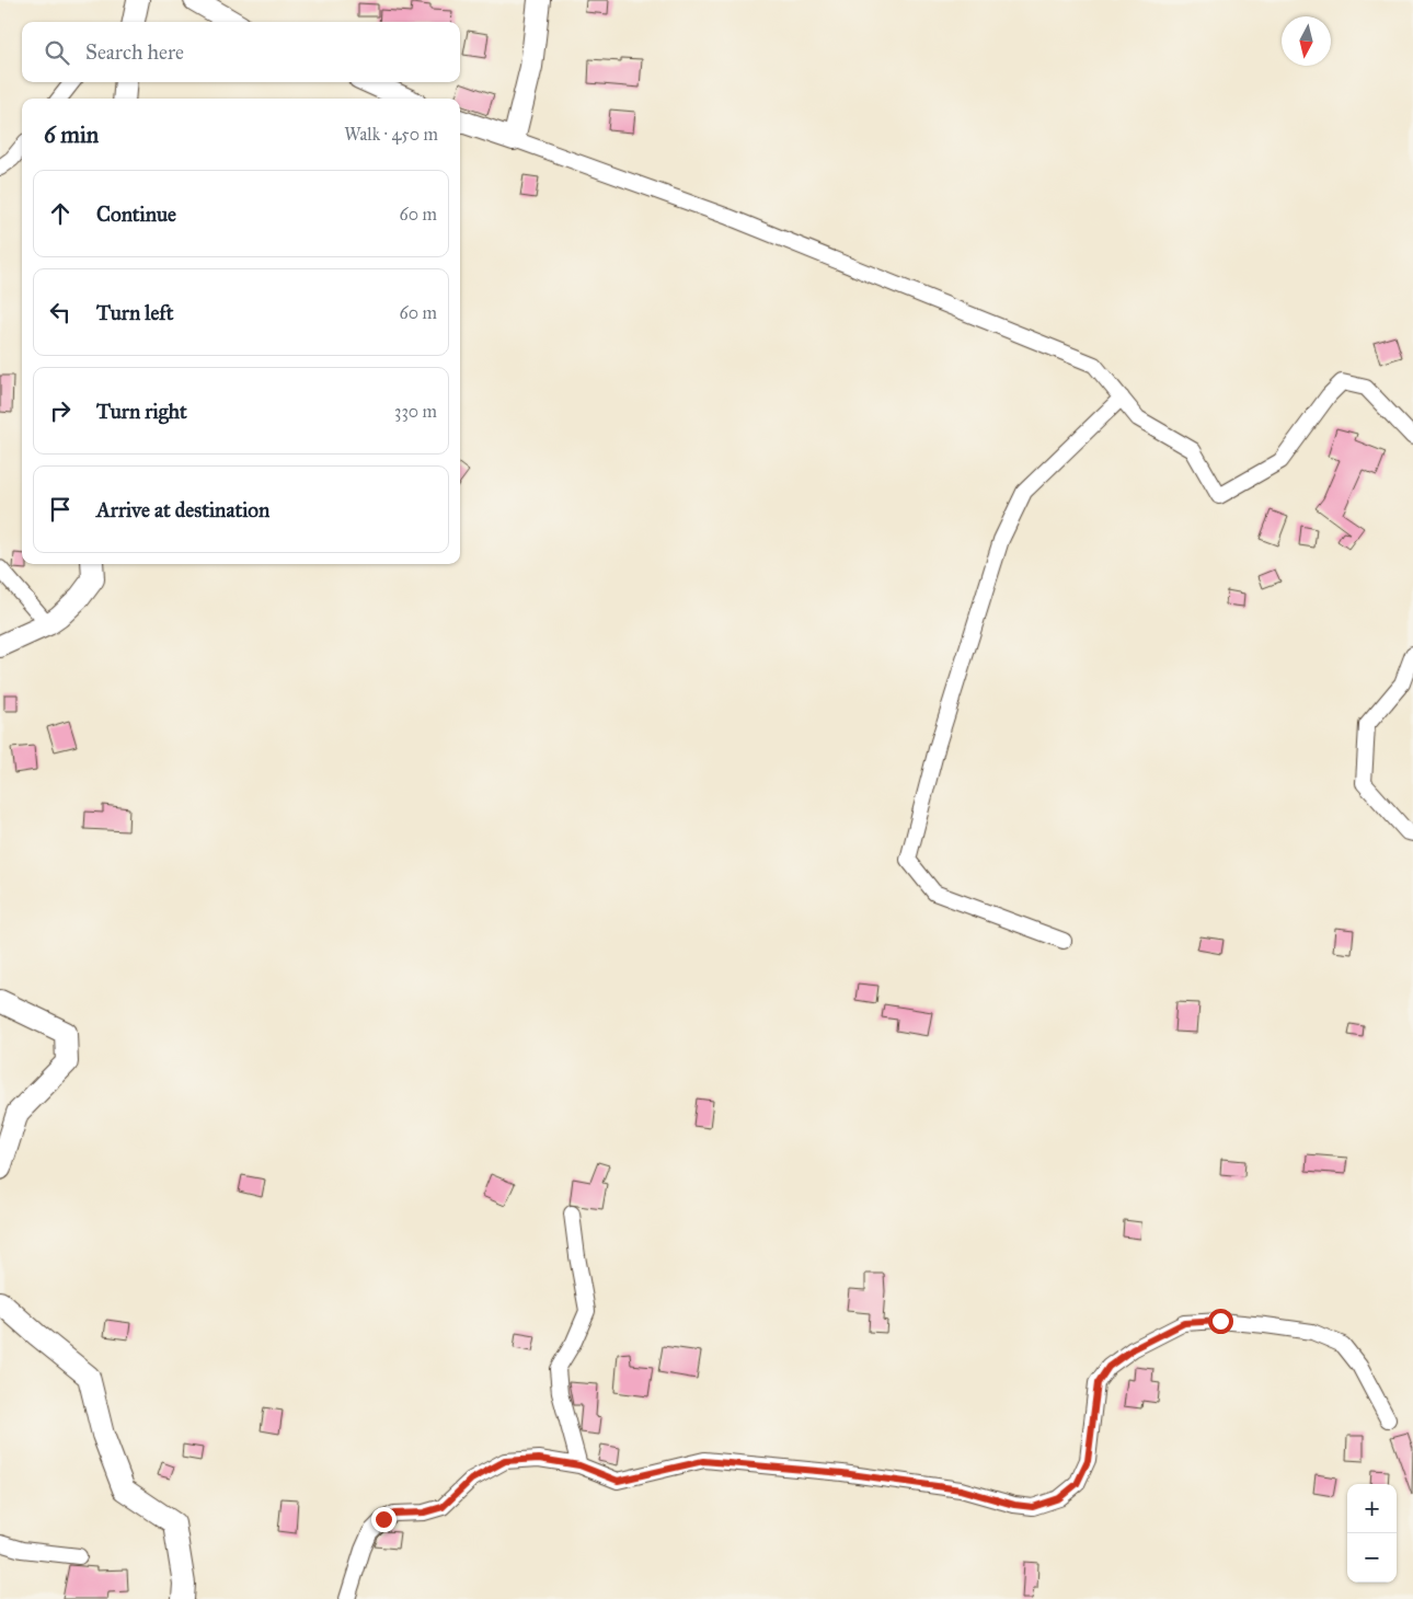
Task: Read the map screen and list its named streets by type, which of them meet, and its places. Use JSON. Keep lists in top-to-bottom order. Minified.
{"north":"bottom","page":{"search":"Search here","heading":["6 min","Walk · 450 m"],"list":[["Continue","60 m"],["Turn left","60 m"],["Turn right","330 m"],"Arrive at destination"],"map_buttons":["+","−"]}}
